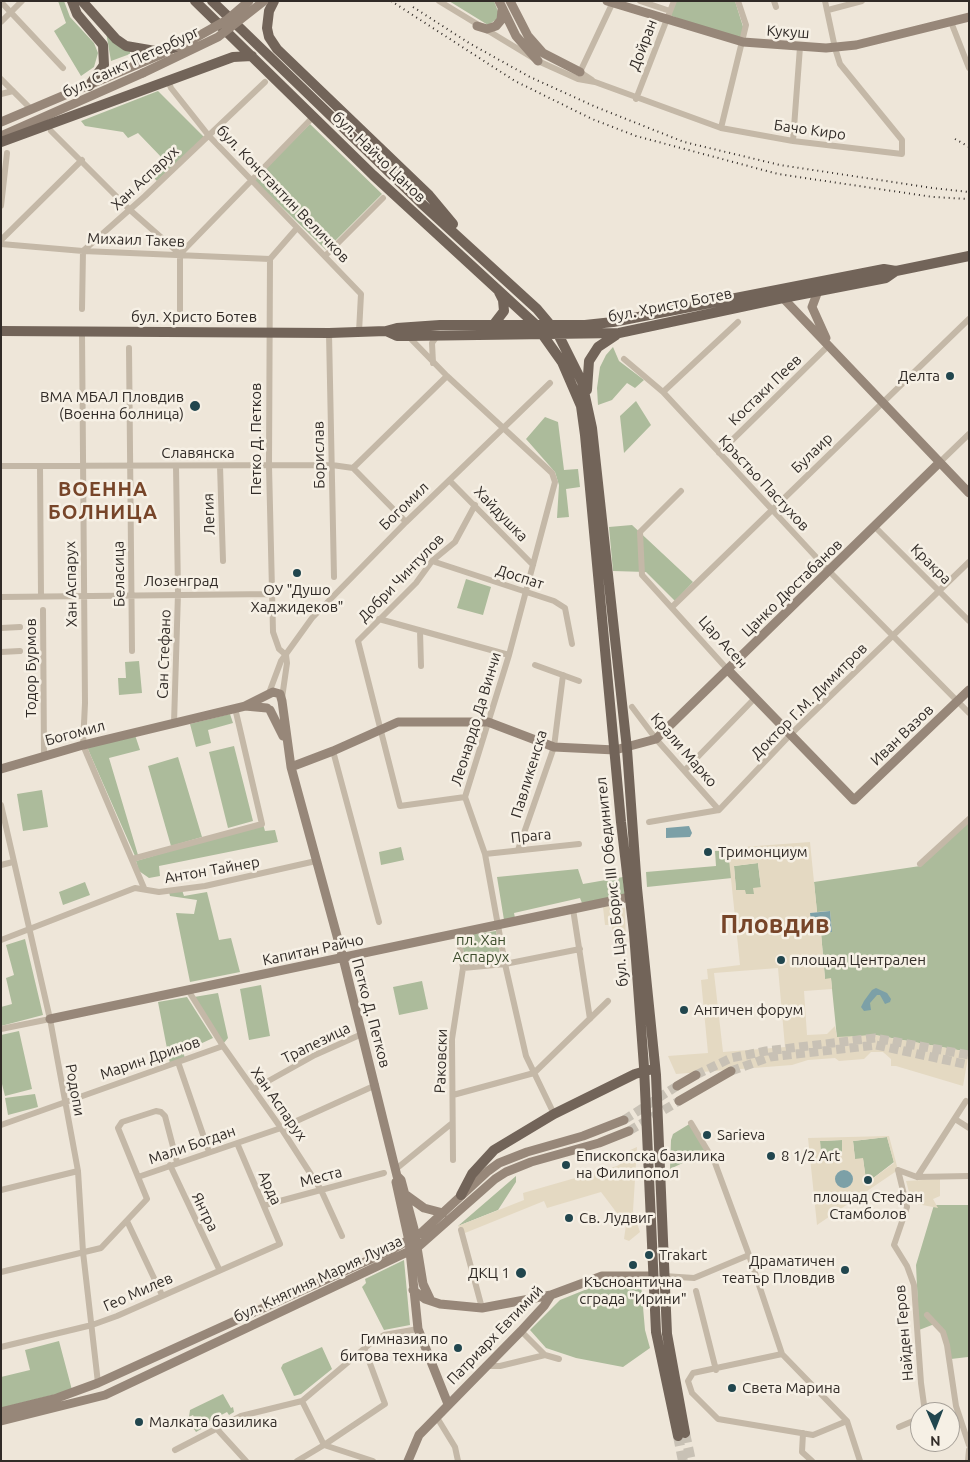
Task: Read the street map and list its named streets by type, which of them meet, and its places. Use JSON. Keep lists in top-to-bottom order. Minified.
{"streets":{"main road":["бул. Найчо Цанов","бул. Христо Ботев","бул. Цар Борис III Обединител"],"street":["Кукуш","Дойран","бул. Санкт Петербург","Бачо Киро","Хан Аспарух","бул. Константин Величков","Михаил Такев","Костаки Пеев","Петко Д. Петков","Славянска","Булаир","Борислав","Кръстьо Пастухов","Богомил","Легия","Хайдушка","Кракра","Беласица","Доспат","Добри Чинтулов","Лозенград","Цанко Дюстабанов","Цар Асен","Сан Стефано","Тодор Бурмов","Доктор Г.М. Димитров","Леонардо Да Винчи","Иван Вазов","Крали Марко","Павликенска","Прага","Антон Тайнер","Капитан Райчо","Трапезица","Марин Дринов","Раковски","Родопи","Мали Богдан","Места","Арда","Янтра","бул. Княгиня Мария Луиза","Гео Милев","Найден Геров","Патриарх Евтимий"]},"crossings":[["Кукуш","Дойран"],["Кукуш","Бачо Киро"],["Дойран","Бачо Киро"],["бул. Найчо Цанов","бул. Христо Ботев"],["бул. Найчо Цанов","бул. Цар Борис III Обединител"],["Хан Аспарух","бул. Константин Величков"],["Хан Аспарух","Михаил Такев"],["Хан Аспарух","бул. Христо Ботев"],["Хан Аспарух","Славянска"],["Хан Аспарух","Богомил"],["Хан Аспарух","Лозенград"],["Хан Аспарух","Капитан Райчо"],["Хан Аспарух","Трапезица"],["Хан Аспарух","Марин Дринов"],["Хан Аспарух","Мали Богдан"],["Хан Аспарух","Места"],["бул. Константин Величков","бул. Христо Ботев"],["Михаил Такев","Петко Д. Петков"],["бул. Христо Ботев","Петко Д. Петков"],["бул. Христо Ботев","Борислав"],["бул. Христо Ботев","бул. Цар Борис III Обединител"],["Костаки Пеев","Кръстьо Пастухов"],["Петко Д. Петков","Славянска"],["Петко Д. Петков","Богомил"],["Петко Д. Петков","Лозенград"],["Петко Д. Петков","Антон Тайнер"],["Петко Д. Петков","Капитан Райчо"],["Петко Д. Петков","Трапезица"],["Петко Д. Петков","Мали Богдан"],["Петко Д. Петков","бул. Княгиня Мария Луиза"],["Славянска","Борислав"],["Славянска","Легия"],["Славянска","Беласица"],["Славянска","Сан Стефано"],["Булаир","Кръстьо Пастухов"],["Булаир","Цар Асен"],["Кръстьо Пастухов","Цанко Дюстабанов"],["Кръстьо Пастухов","Доктор Г.М. Димитров"],["Кръстьо Пастухов","Иван Вазов"],["Богомил","Хайдушка"],["Богомил","Сан Стефано"],["Богомил","Тодор Бурмов"],["Богомил","Леонардо Да Винчи"],["Хайдушка","Добри Чинтулов"],["Хайдушка","Леонардо Да Винчи"],["Кракра","Цанко Дюстабанов"],["Кракра","Доктор Г.М. Димитров"],["Беласица","Лозенград"],["Доспат","Добри Чинтулов"],["Доспат","Леонардо Да Винчи"],["Лозенград","Сан Стефано"],["Цанко Дюстабанов","Цар Асен"],["Цанко Дюстабанов","Леонардо Да Винчи"],["Цанко Дюстабанов","Крали Марко"],["Цанко Дюстабанов","Павликенска"],["Цанко Дюстабанов","бул. Цар Борис III Обединител"],["Цар Асен","Доктор Г.М. Димитров"],["Цар Асен","Иван Вазов"],["Доктор Г.М. Димитров","Крали Марко"],["Леонардо Да Винчи","Прага"],["Леонардо Да Винчи","Капитан Райчо"],["Павликенска","Прага"],["Антон Тайнер","Родопи"],["бул. Цар Борис III Обединител","Капитан Райчо"],["бул. Цар Борис III Обединител","Патриарх Евтимий"],["Капитан Райчо","Раковски"],["Капитан Райчо","Родопи"],["Марин Дринов","Родопи"],["Родопи","Мали Богдан"],["Родопи","бул. Княгиня Мария Луиза"],["Родопи","Гео Милев"],["Мали Богдан","Арда"],["Мали Богдан","Янтра"],["Места","Арда"],["Арда","Гео Милев"],["Янтра","Гео Милев"]],"districts":["ВОЕННА БОЛНИЦА","Пловдив"],"parks":["пл. Хан Аспарух"],"places":["Делта","ВМА МБАЛ Пловдив (Военна болница)","ОУ \"Душо Хаджидеков\"","Тримонциум","площад Централен","Античен форум","Sarieva","8 1/2 Art","Епископска базилика на Филипопол","площад Стефан Стамболов","Св. Лудвиг","Trakart","Късноантична сграда \"Ирини\"","Драматичен театър Пловдив","ДКЦ 1","Гимназия по битова техника","Света Марина","Малката базилика"],"north":"bottom"}
